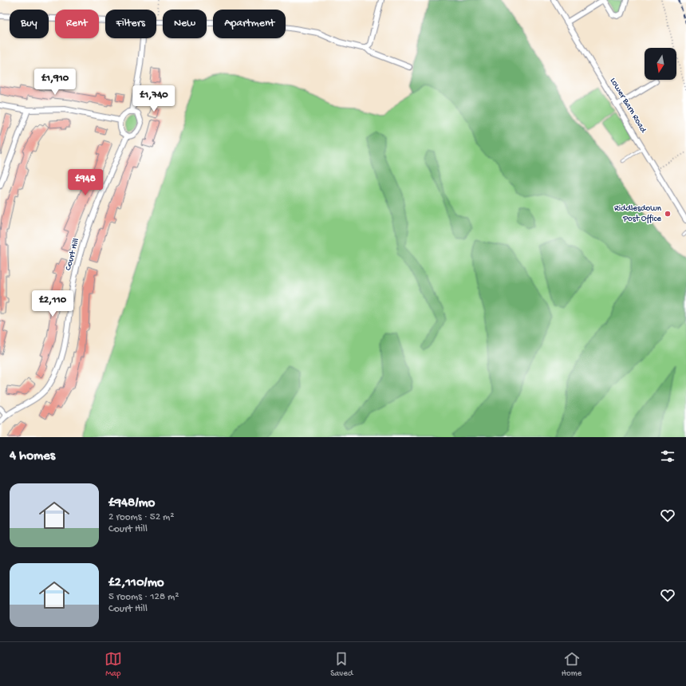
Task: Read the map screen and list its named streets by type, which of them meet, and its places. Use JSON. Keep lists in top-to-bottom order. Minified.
{"streets":{"street":["Lower Barn Road","Court Hill"]},"places":["Riddlesdown Post Office"],"north":"bottom","page":{"chip":["Buy","Rent","Filters","New","Apartment"],"price":["£1,910","£1,740","£948","£2,110"],"heading":"4 homes","list":[{"name":"£948/mo","note":"2 rooms · 52 m² · Court Hill"},{"name":"£2,110/mo","note":"5 rooms · 128 m² · Court Hill"}],"tabs":["Map","Saved","Home"]}}
